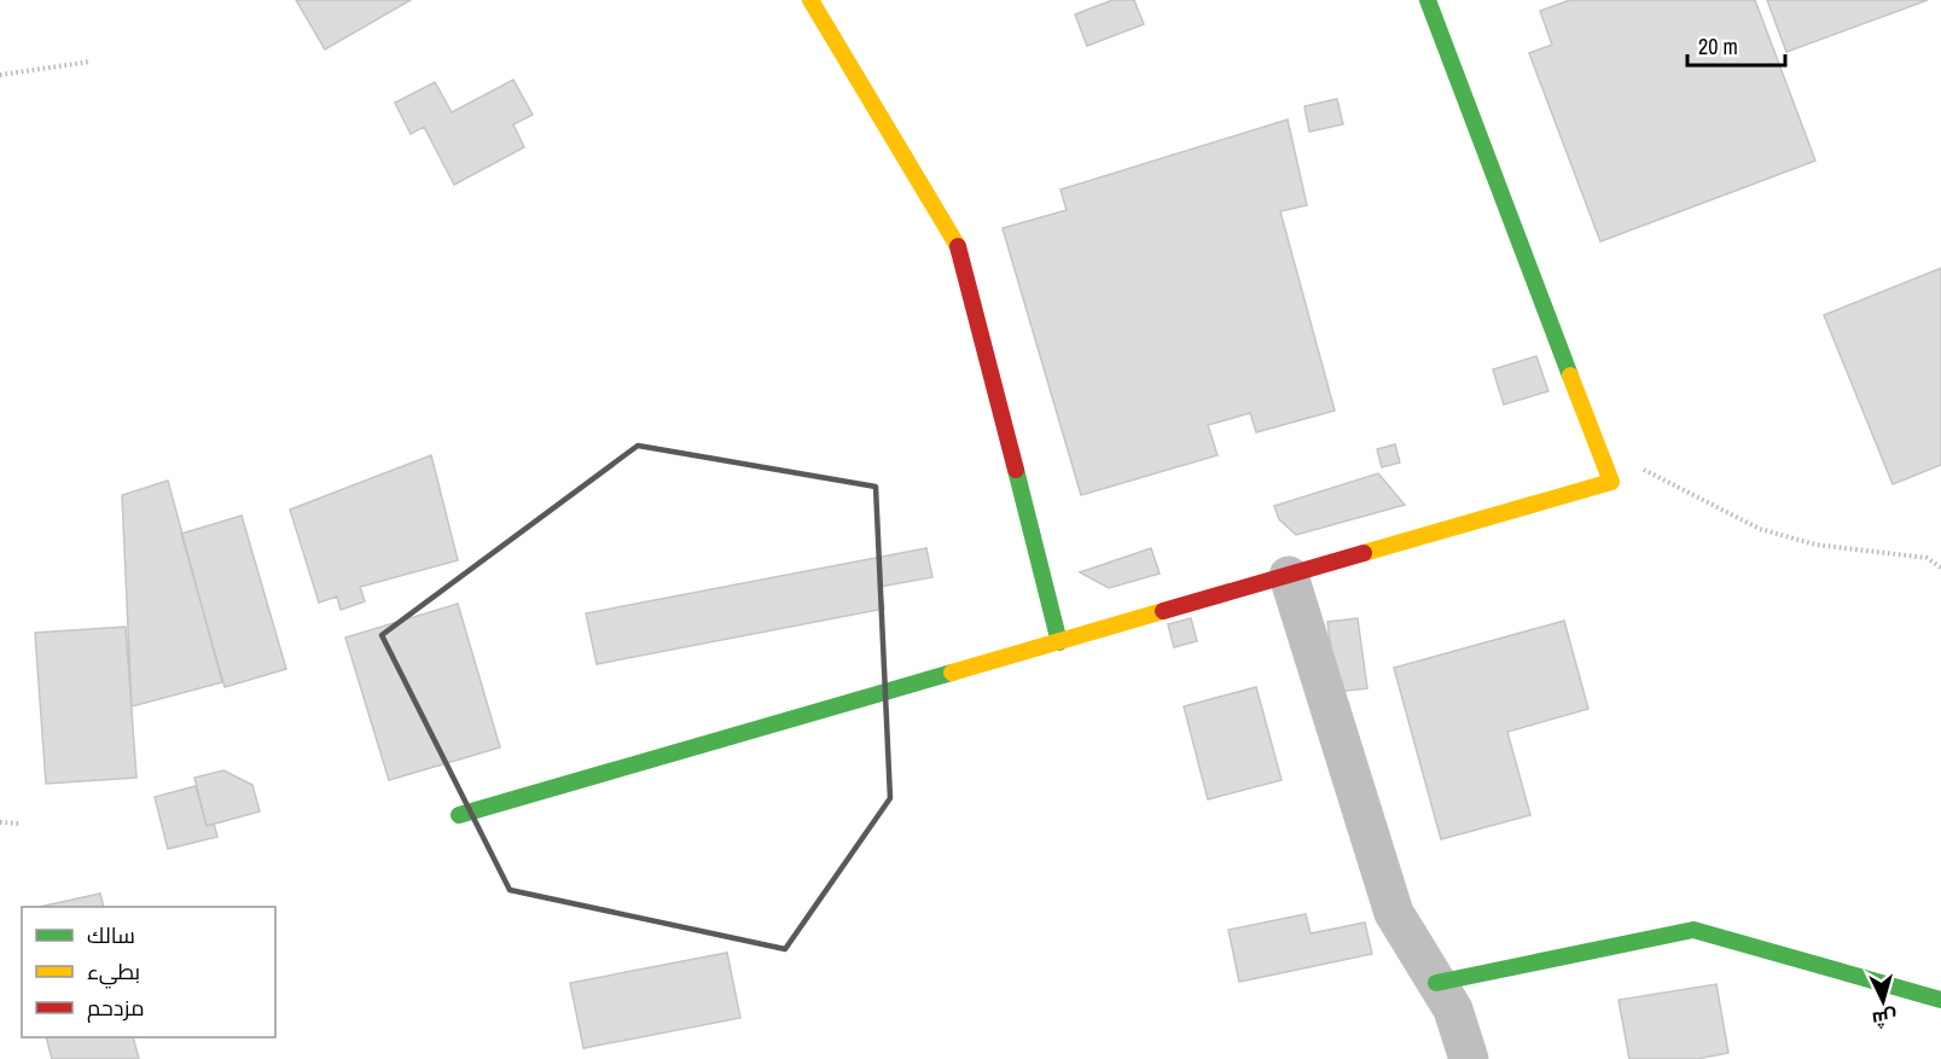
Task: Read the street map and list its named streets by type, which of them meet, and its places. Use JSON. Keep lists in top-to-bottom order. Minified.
{"legend":["سالك","بطيء","مزدحم"],"scale_bar":"20 m","north":"bottom"}
